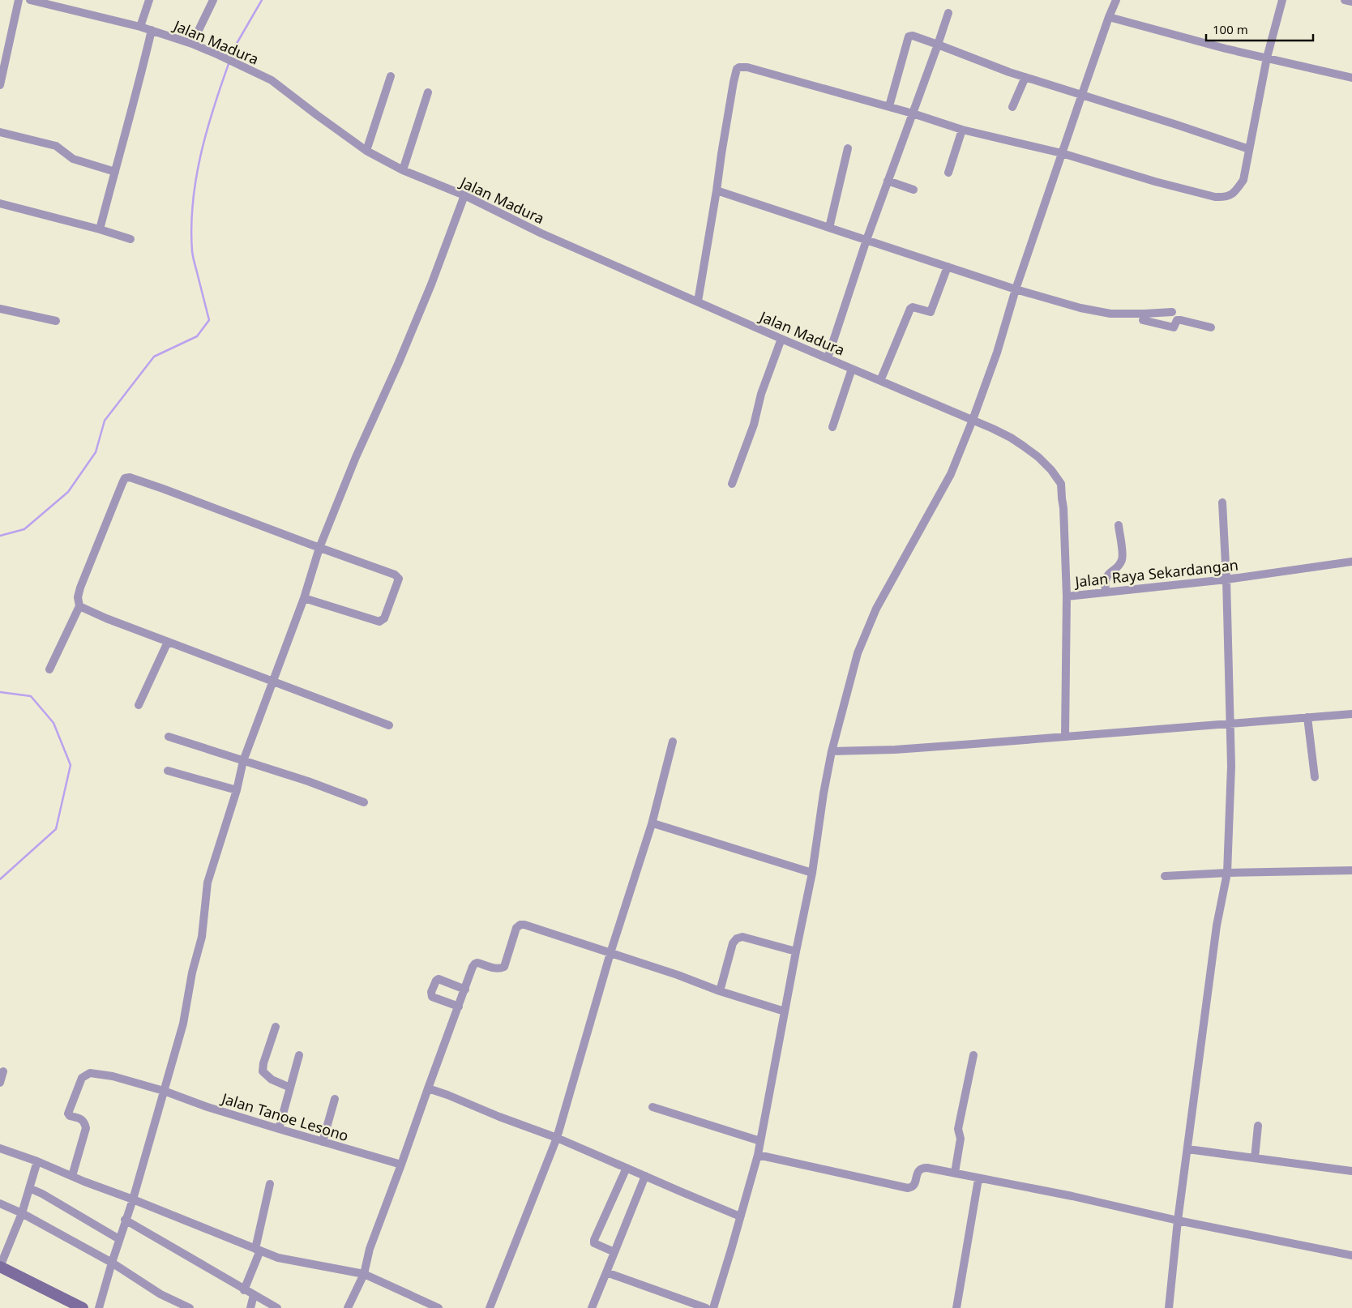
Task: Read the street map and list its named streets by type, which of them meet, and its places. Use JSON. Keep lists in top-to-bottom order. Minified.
{"streets":{"street":["Jalan Madura","Jalan Raya Sekardangan","Jalan Tanoe Lesono"]},"crossings":[["Jalan Madura","Jalan Raya Sekardangan"]],"scale_bar":"100 m"}
